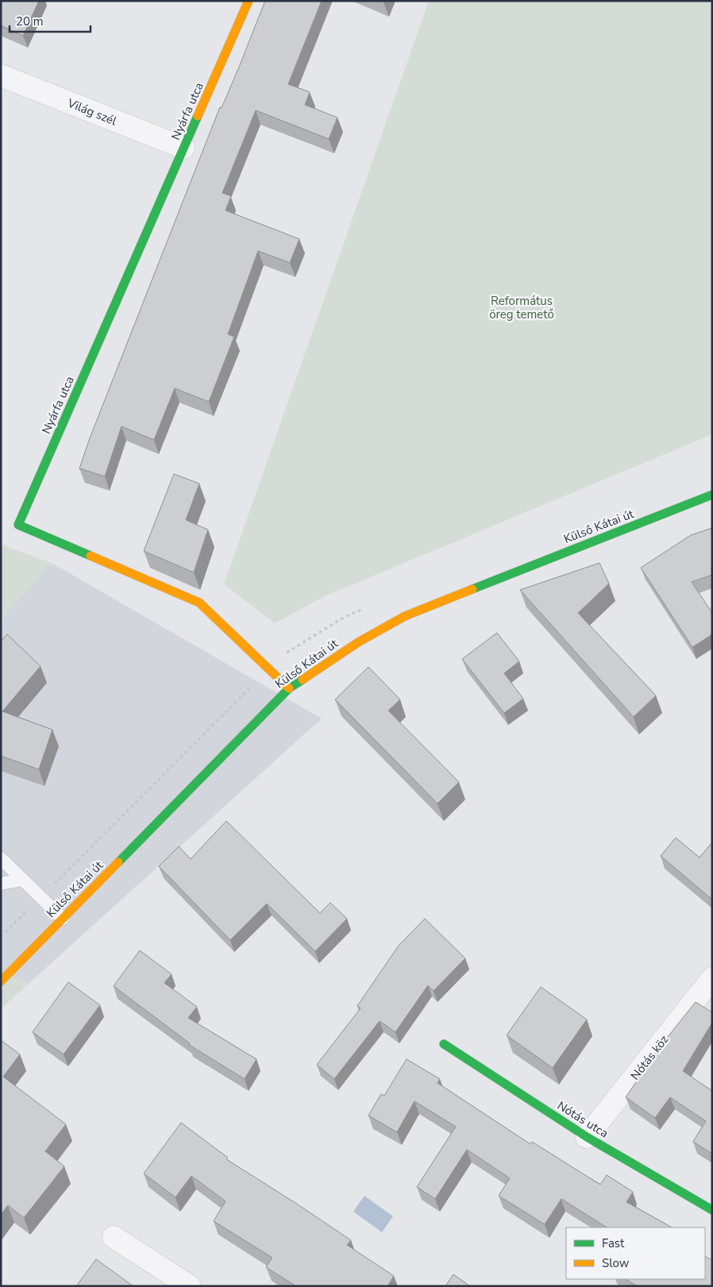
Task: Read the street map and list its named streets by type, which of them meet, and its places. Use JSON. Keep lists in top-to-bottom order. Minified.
{"streets":{"street":["Nyárfa utca","Világ szél","Külső Kátai út","Nótás köz","Nótás utca"]},"crossings":[["Nyárfa utca","Világ szél"],["Nyárfa utca","Külső Kátai út"],["Nótás köz","Nótás utca"]],"parks":["Református öreg temető"],"legend":["Fast","Slow"],"scale_bar":"20 m"}
